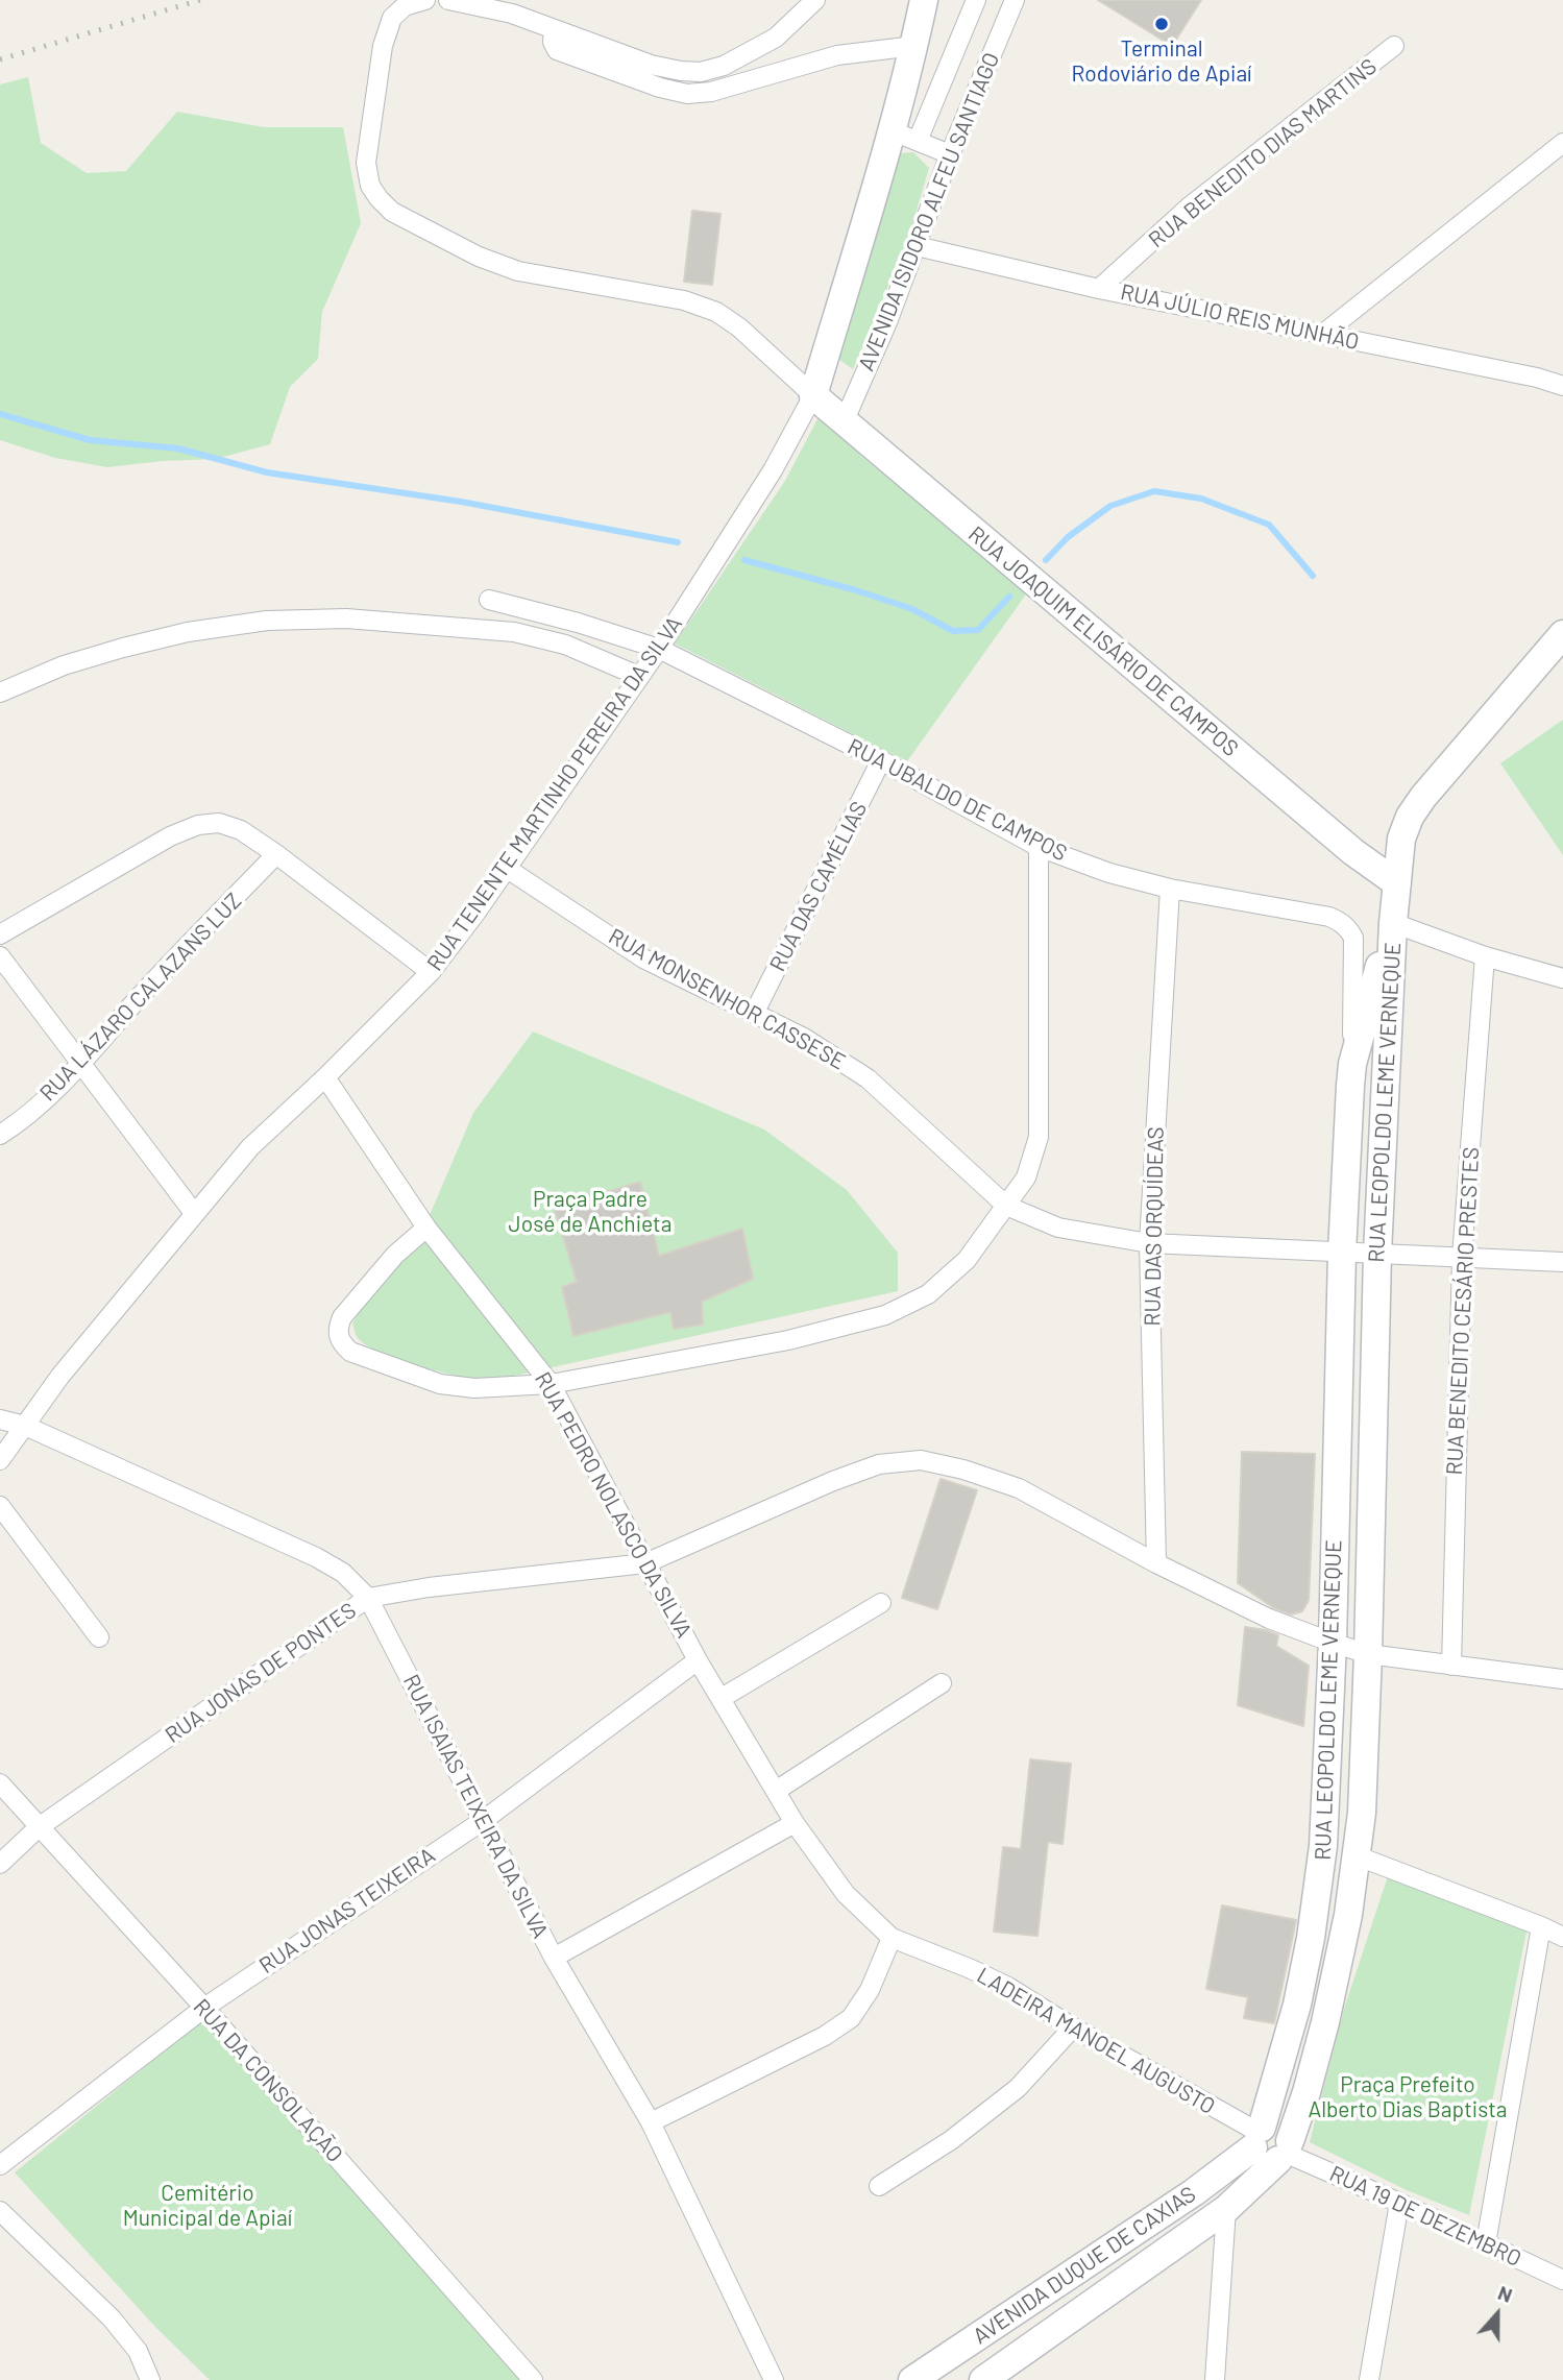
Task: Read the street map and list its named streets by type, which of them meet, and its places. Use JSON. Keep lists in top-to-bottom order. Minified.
{"streets":{"main road":["RUA JOAQUIM ELISÁRIO DE CAMPOS","RUA LEOPOLDO LEME VERNEQUE","AVENIDA DUQUE DE CAXIAS"],"street":["RUA BENEDITO DIAS MARTINS","AVENIDA ISIDORO ALFEU SANTIAGO","RUA JÚLIO REIS MUNHÃO","RUA TENENTE MARTINHO PEREIRA DA SILVA","RUA UBALDO DE CAMPOS","RUA DAS CAMÉLIAS","RUA LÁZARO CALAZANS LUZ","RUA MONSENHOR CASSESE","RUA DAS ORQUÍDEAS","RUA BENEDITO CESÁRIO PRESTES","RUA PEDRO NOLASCO DA SILVA","RUA JONAS DE PONTES","RUA ISAIAS TEIXEIRA DA SILVA","RUA JONAS TEIXEIRA","LADEIRA MANOEL AUGUSTO","RUA DA CONSOLAÇÃO","RUA 19 DE DEZEMBRO"]},"crossings":[["RUA BENEDITO DIAS MARTINS","RUA JÚLIO REIS MUNHÃO"],["AVENIDA ISIDORO ALFEU SANTIAGO","RUA JÚLIO REIS MUNHÃO"],["AVENIDA ISIDORO ALFEU SANTIAGO","RUA JOAQUIM ELISÁRIO DE CAMPOS"],["RUA JOAQUIM ELISÁRIO DE CAMPOS","RUA TENENTE MARTINHO PEREIRA DA SILVA"],["RUA TENENTE MARTINHO PEREIRA DA SILVA","RUA UBALDO DE CAMPOS"],["RUA TENENTE MARTINHO PEREIRA DA SILVA","RUA MONSENHOR CASSESE"],["RUA TENENTE MARTINHO PEREIRA DA SILVA","RUA PEDRO NOLASCO DA SILVA"],["RUA TENENTE MARTINHO PEREIRA DA SILVA","RUA ISAIAS TEIXEIRA DA SILVA"],["RUA UBALDO DE CAMPOS","RUA DAS CAMÉLIAS"],["RUA UBALDO DE CAMPOS","RUA LEOPOLDO LEME VERNEQUE"],["RUA UBALDO DE CAMPOS","RUA DAS ORQUÍDEAS"],["RUA DAS CAMÉLIAS","RUA MONSENHOR CASSESE"],["RUA MONSENHOR CASSESE","RUA LEOPOLDO LEME VERNEQUE"],["RUA MONSENHOR CASSESE","RUA DAS ORQUÍDEAS"],["RUA MONSENHOR CASSESE","RUA BENEDITO CESÁRIO PRESTES"],["RUA LEOPOLDO LEME VERNEQUE","RUA JONAS DE PONTES"],["RUA LEOPOLDO LEME VERNEQUE","LADEIRA MANOEL AUGUSTO"],["RUA LEOPOLDO LEME VERNEQUE","RUA 19 DE DEZEMBRO"],["RUA LEOPOLDO LEME VERNEQUE","AVENIDA DUQUE DE CAXIAS"],["RUA DAS ORQUÍDEAS","RUA JONAS DE PONTES"],["RUA BENEDITO CESÁRIO PRESTES","RUA JONAS DE PONTES"],["RUA PEDRO NOLASCO DA SILVA","RUA JONAS DE PONTES"],["RUA PEDRO NOLASCO DA SILVA","RUA JONAS TEIXEIRA"],["RUA PEDRO NOLASCO DA SILVA","LADEIRA MANOEL AUGUSTO"],["RUA JONAS DE PONTES","RUA ISAIAS TEIXEIRA DA SILVA"],["RUA JONAS DE PONTES","RUA DA CONSOLAÇÃO"],["RUA ISAIAS TEIXEIRA DA SILVA","RUA JONAS TEIXEIRA"],["RUA JONAS TEIXEIRA","RUA DA CONSOLAÇÃO"],["LADEIRA MANOEL AUGUSTO","AVENIDA DUQUE DE CAXIAS"],["RUA 19 DE DEZEMBRO","AVENIDA DUQUE DE CAXIAS"]],"parks":["Praça Padre José de Anchieta","Praça Prefeito Alberto Dias Baptista","Cemitério Municipal de Apiaí"],"places":["Terminal Rodoviário de Apiaí"],"north":"top"}
